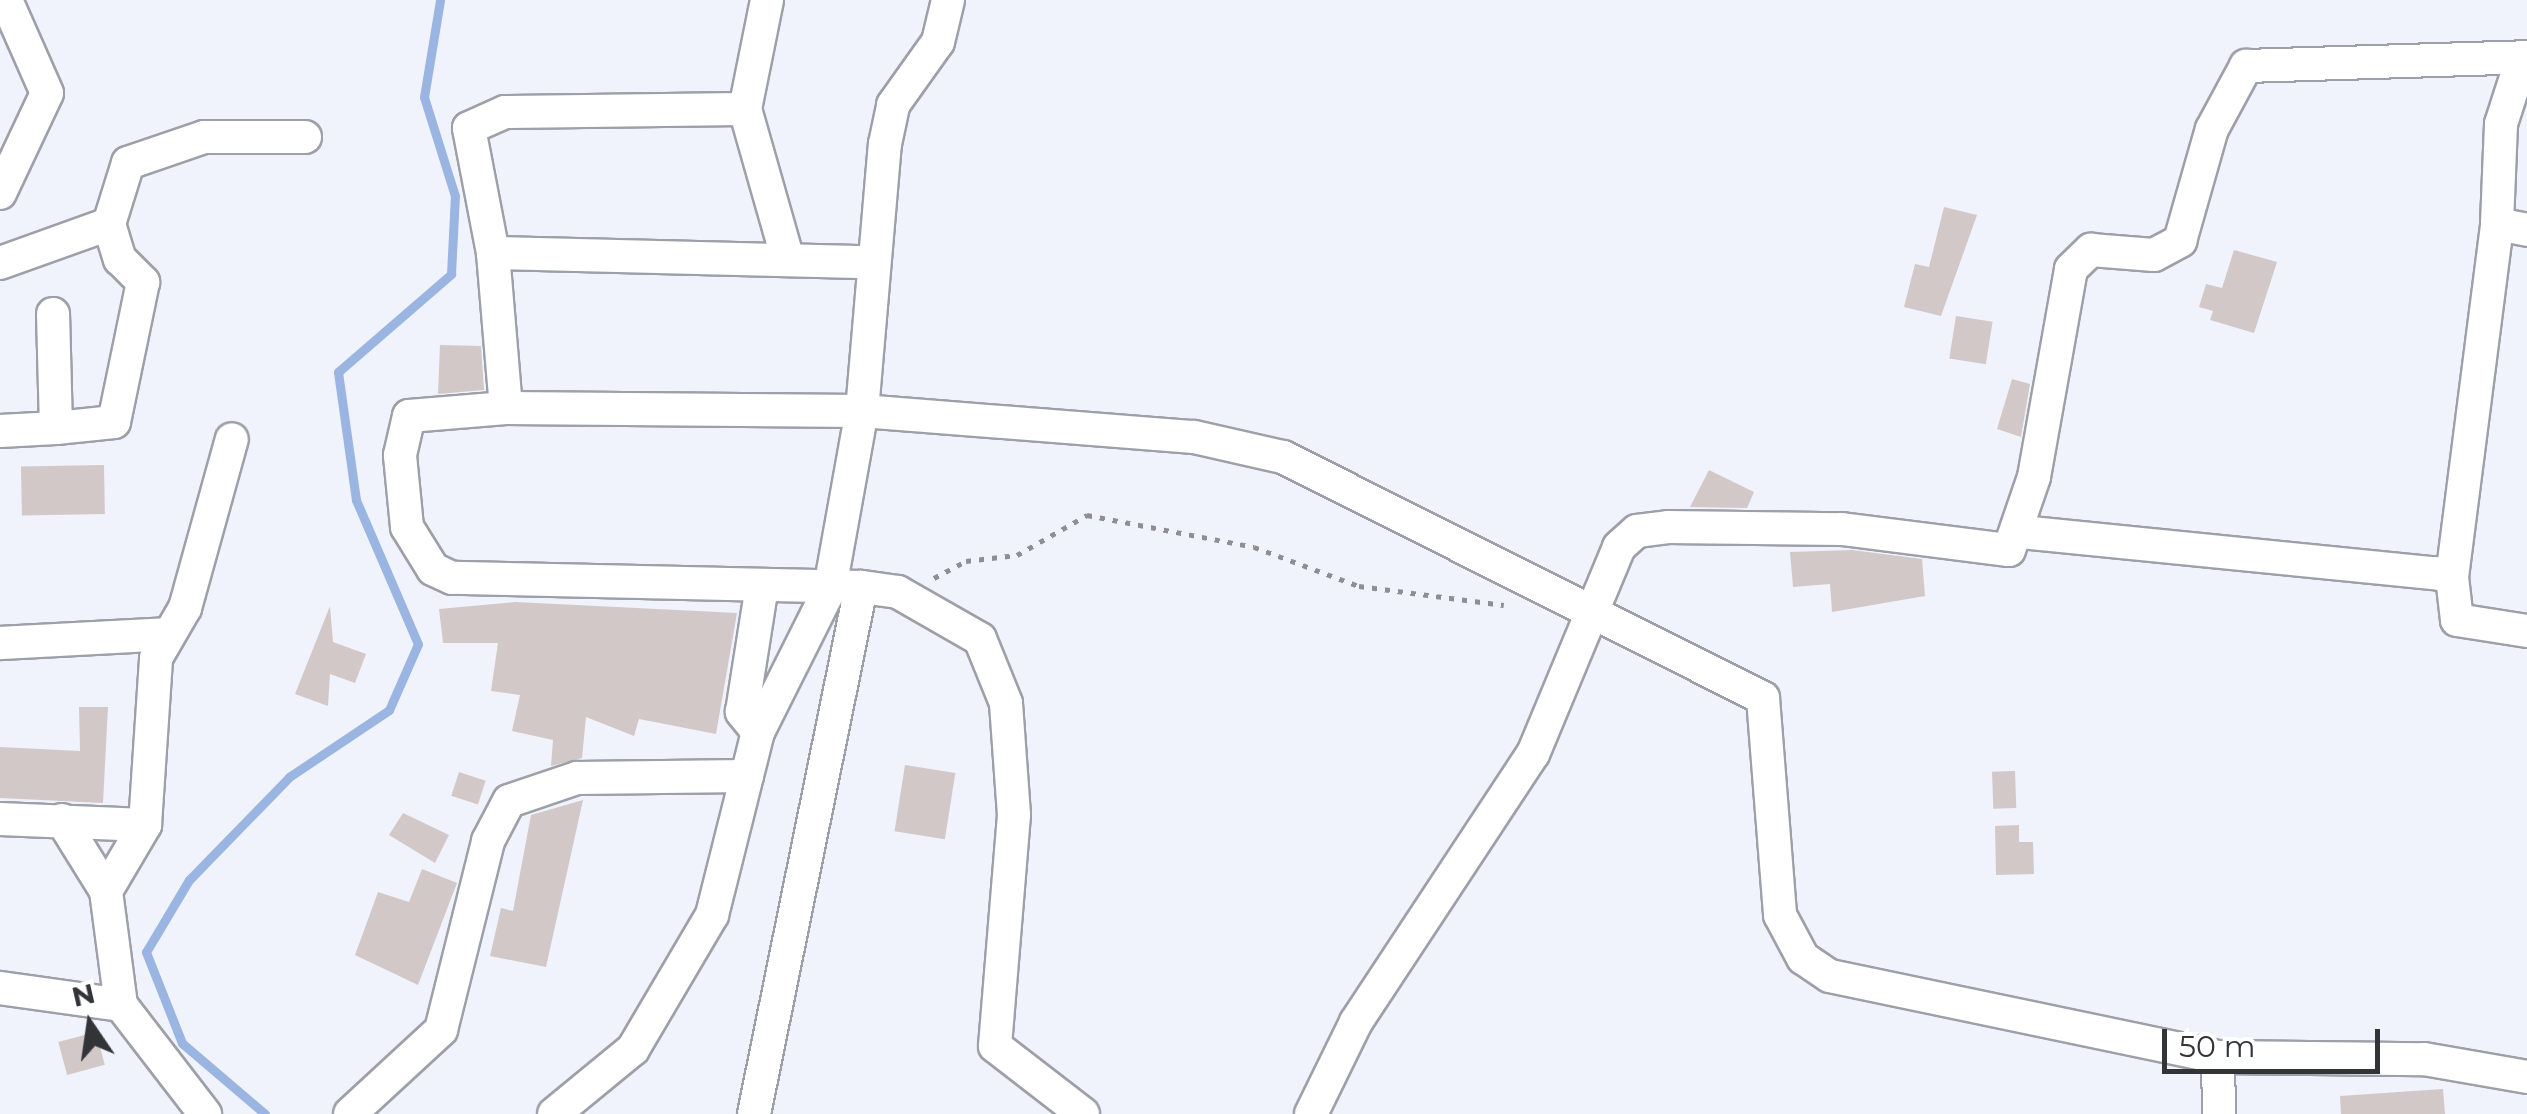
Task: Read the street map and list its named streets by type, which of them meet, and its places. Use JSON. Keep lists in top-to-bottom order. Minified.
{"scale_bar":"50 m","north":"top"}
